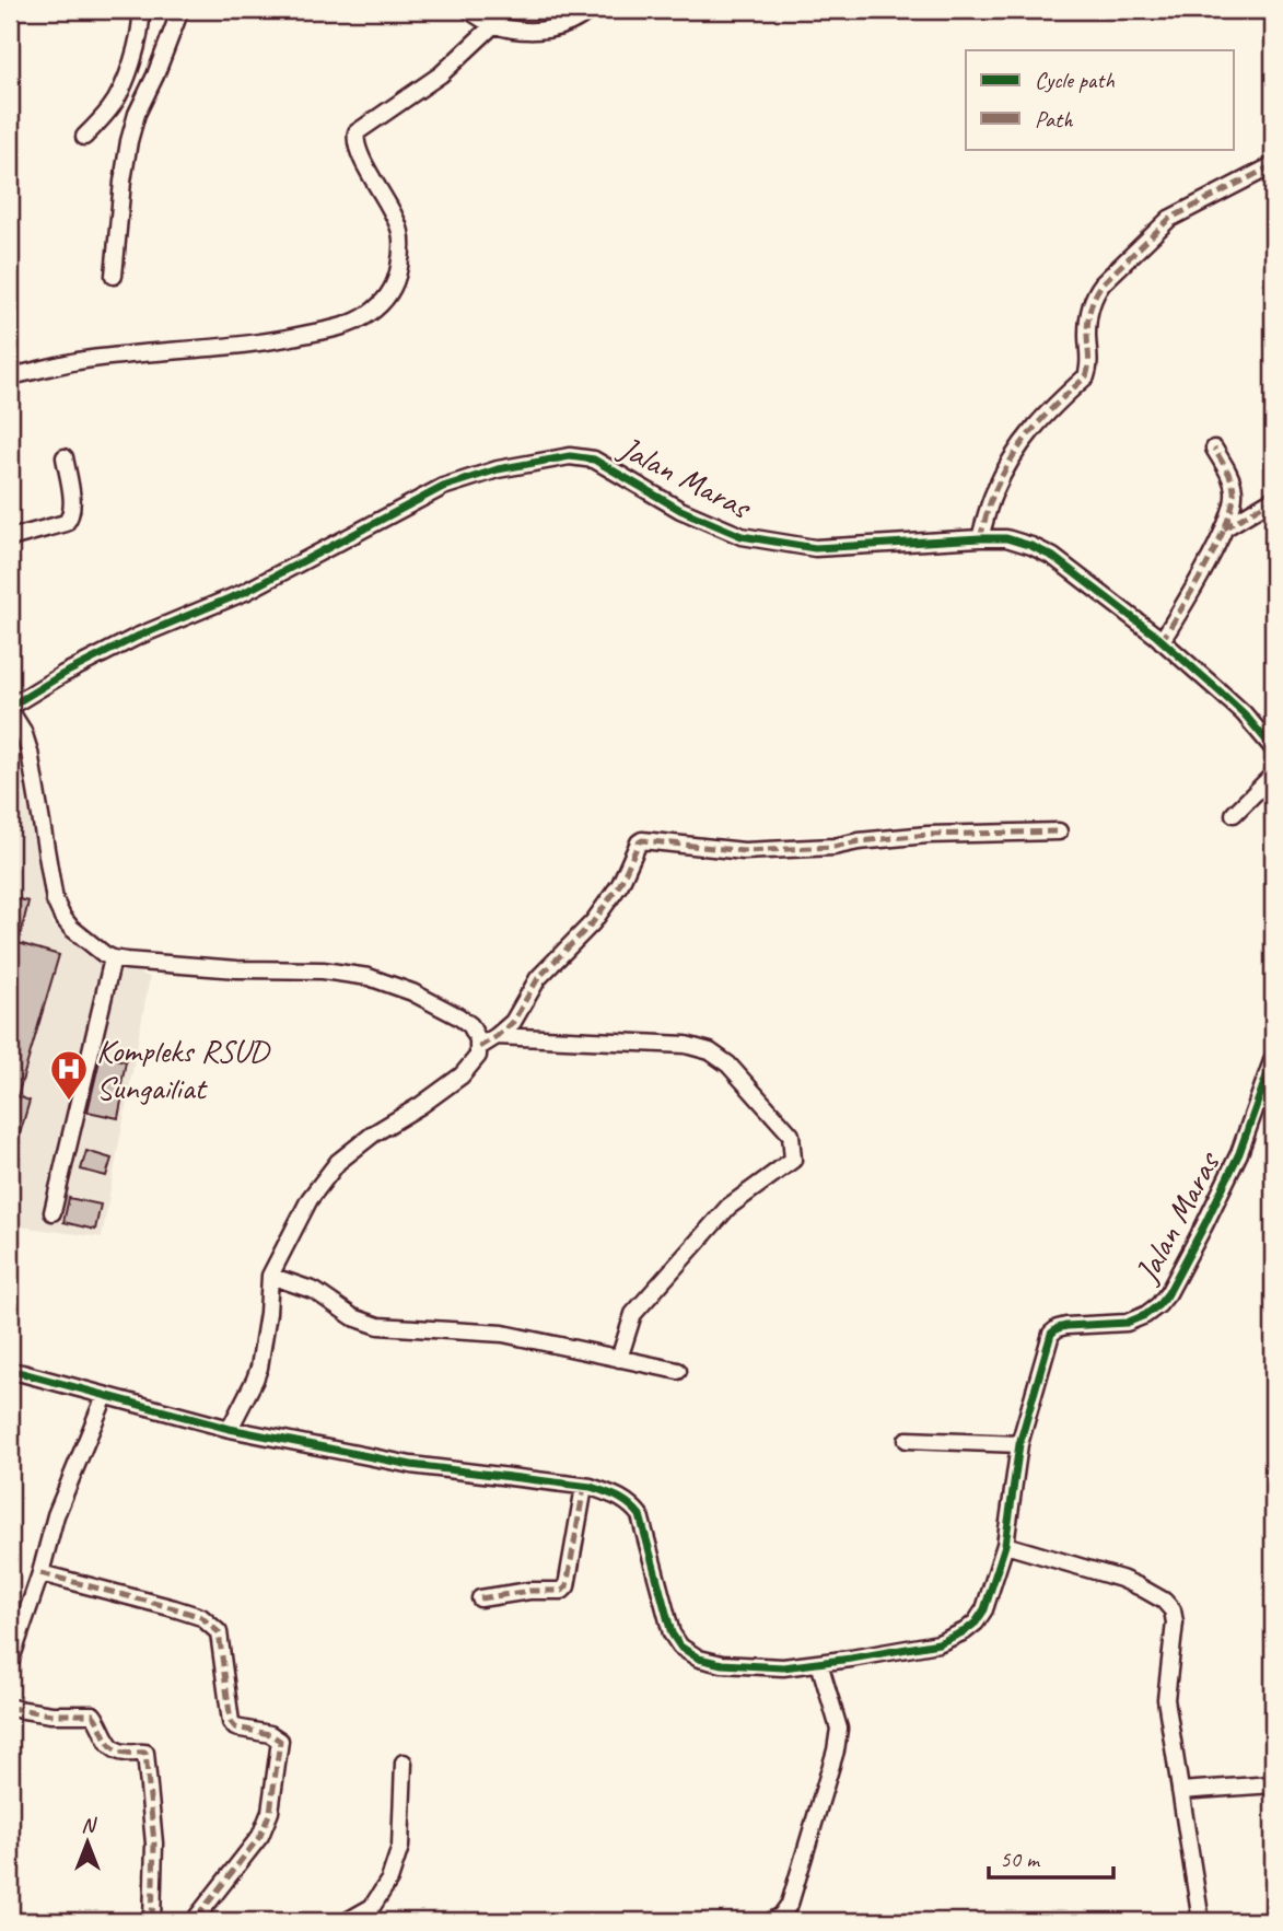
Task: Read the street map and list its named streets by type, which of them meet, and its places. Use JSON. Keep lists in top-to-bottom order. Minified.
{"streets":{"street":["Jalan Maras"]},"places":{"hospital":["Kompleks RSUD Sungailiat"]},"legend":["Cycle path","Path"],"scale_bar":"50 m","north":"top"}
